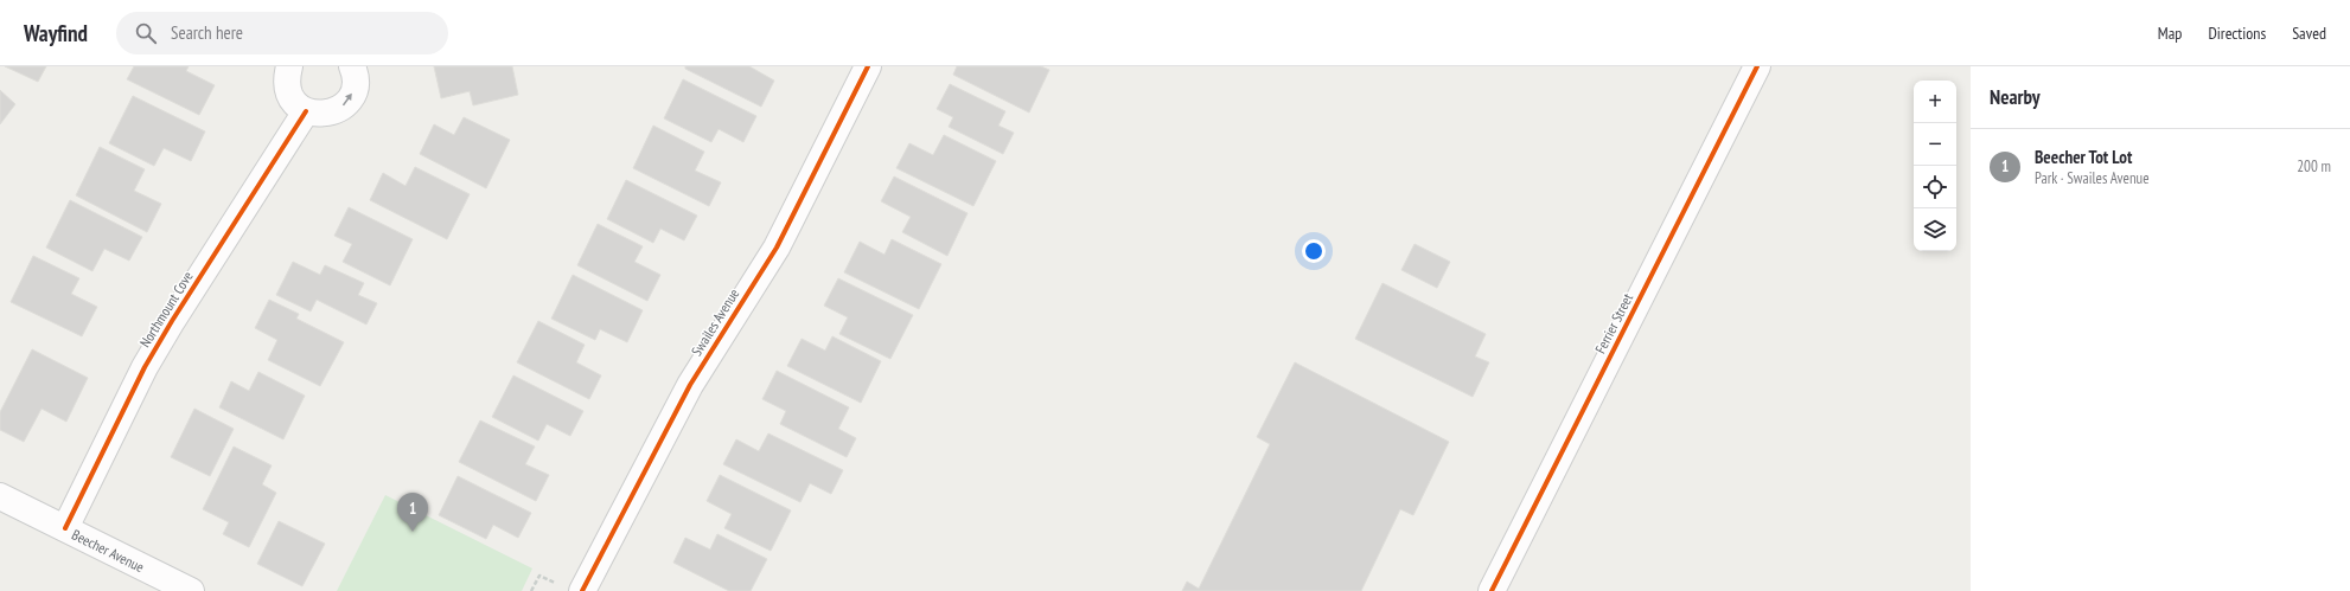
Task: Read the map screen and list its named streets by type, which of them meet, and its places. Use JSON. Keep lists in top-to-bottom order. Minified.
{"streets":{"street":["Northmount Cove","Swailes Avenue","Ferrier Street","Beecher Avenue"]},"crossings":[["Northmount Cove","Beecher Avenue"]],"page":{"header":"Wayfind","search":"Search here","nav":["Map","Directions","Saved"],"heading":"Nearby","map_buttons":["+","−"],"list":[{"mark":"1","name":"Beecher Tot Lot","note":"Park · Swailes Avenue","value":"200 m"}],"pins":"1"}}
